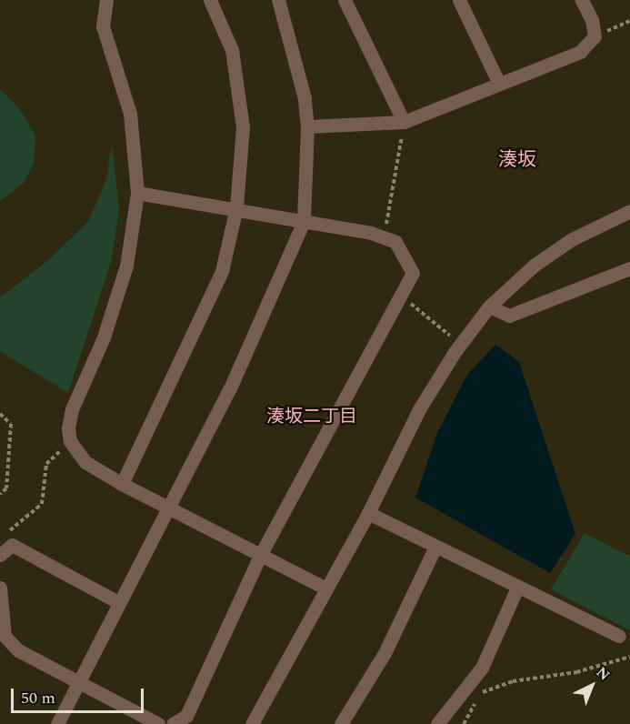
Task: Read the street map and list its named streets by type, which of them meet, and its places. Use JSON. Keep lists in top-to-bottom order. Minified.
{"districts":["湊坂","湊坂二丁目"],"scale_bar":"50 m","north":"top right"}
